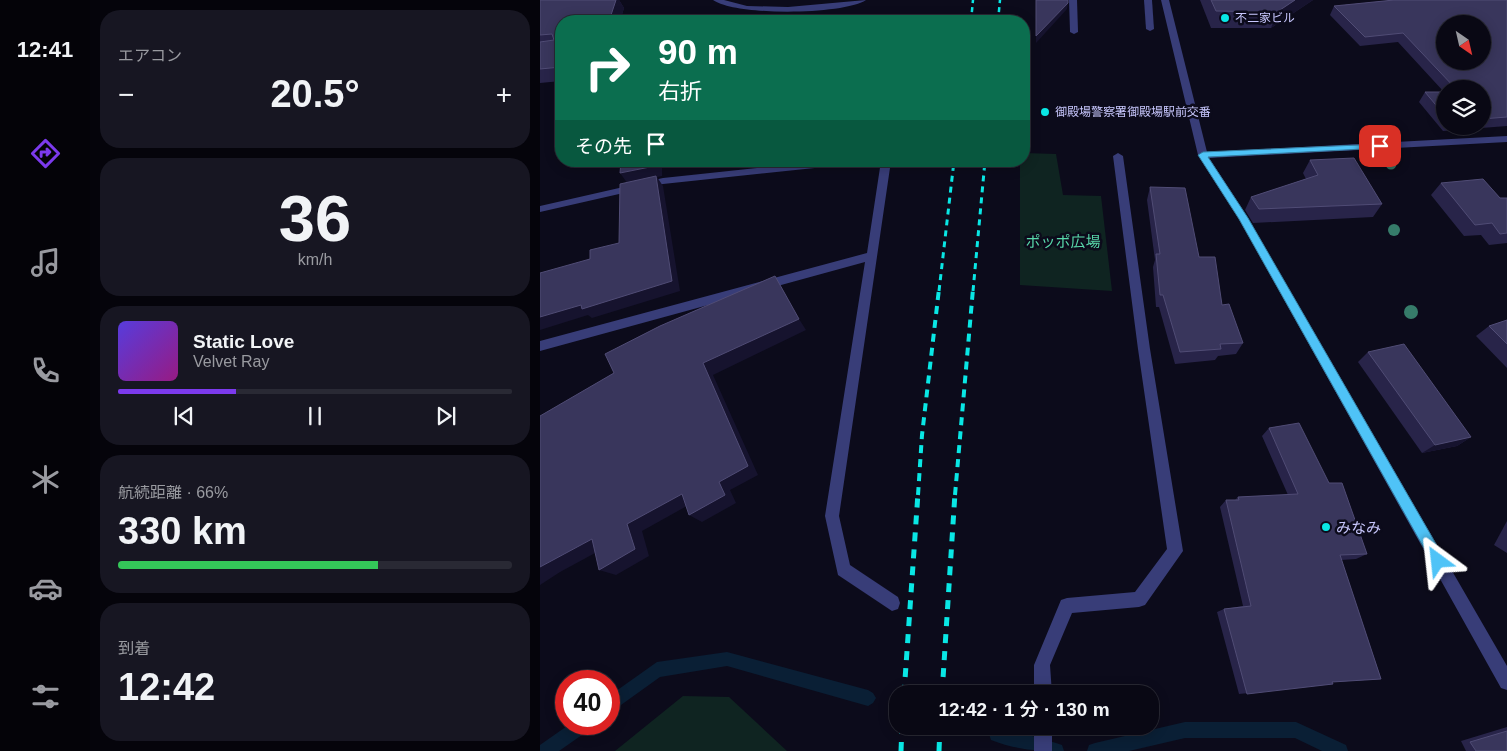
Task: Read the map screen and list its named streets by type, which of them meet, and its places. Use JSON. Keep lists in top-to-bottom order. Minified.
{"parks":["ポッポ広場"],"places":["不二家ビル","御殿場警察署御殿場駅前交番","みなみ"],"north":"bottom right","page":{"tabs":"12:41","tile":["エアコン",["36","km/h"],["航続距離 · 66%","330 km"],["到着","12:42"]],"turn":["90 m","右折"],"heat":["−","20.5°","+"],"then":"その先","song":["Static Love","Velvet Ray"],"limit":"40","trip":"12:42 · 1 分 · 130 m"}}
